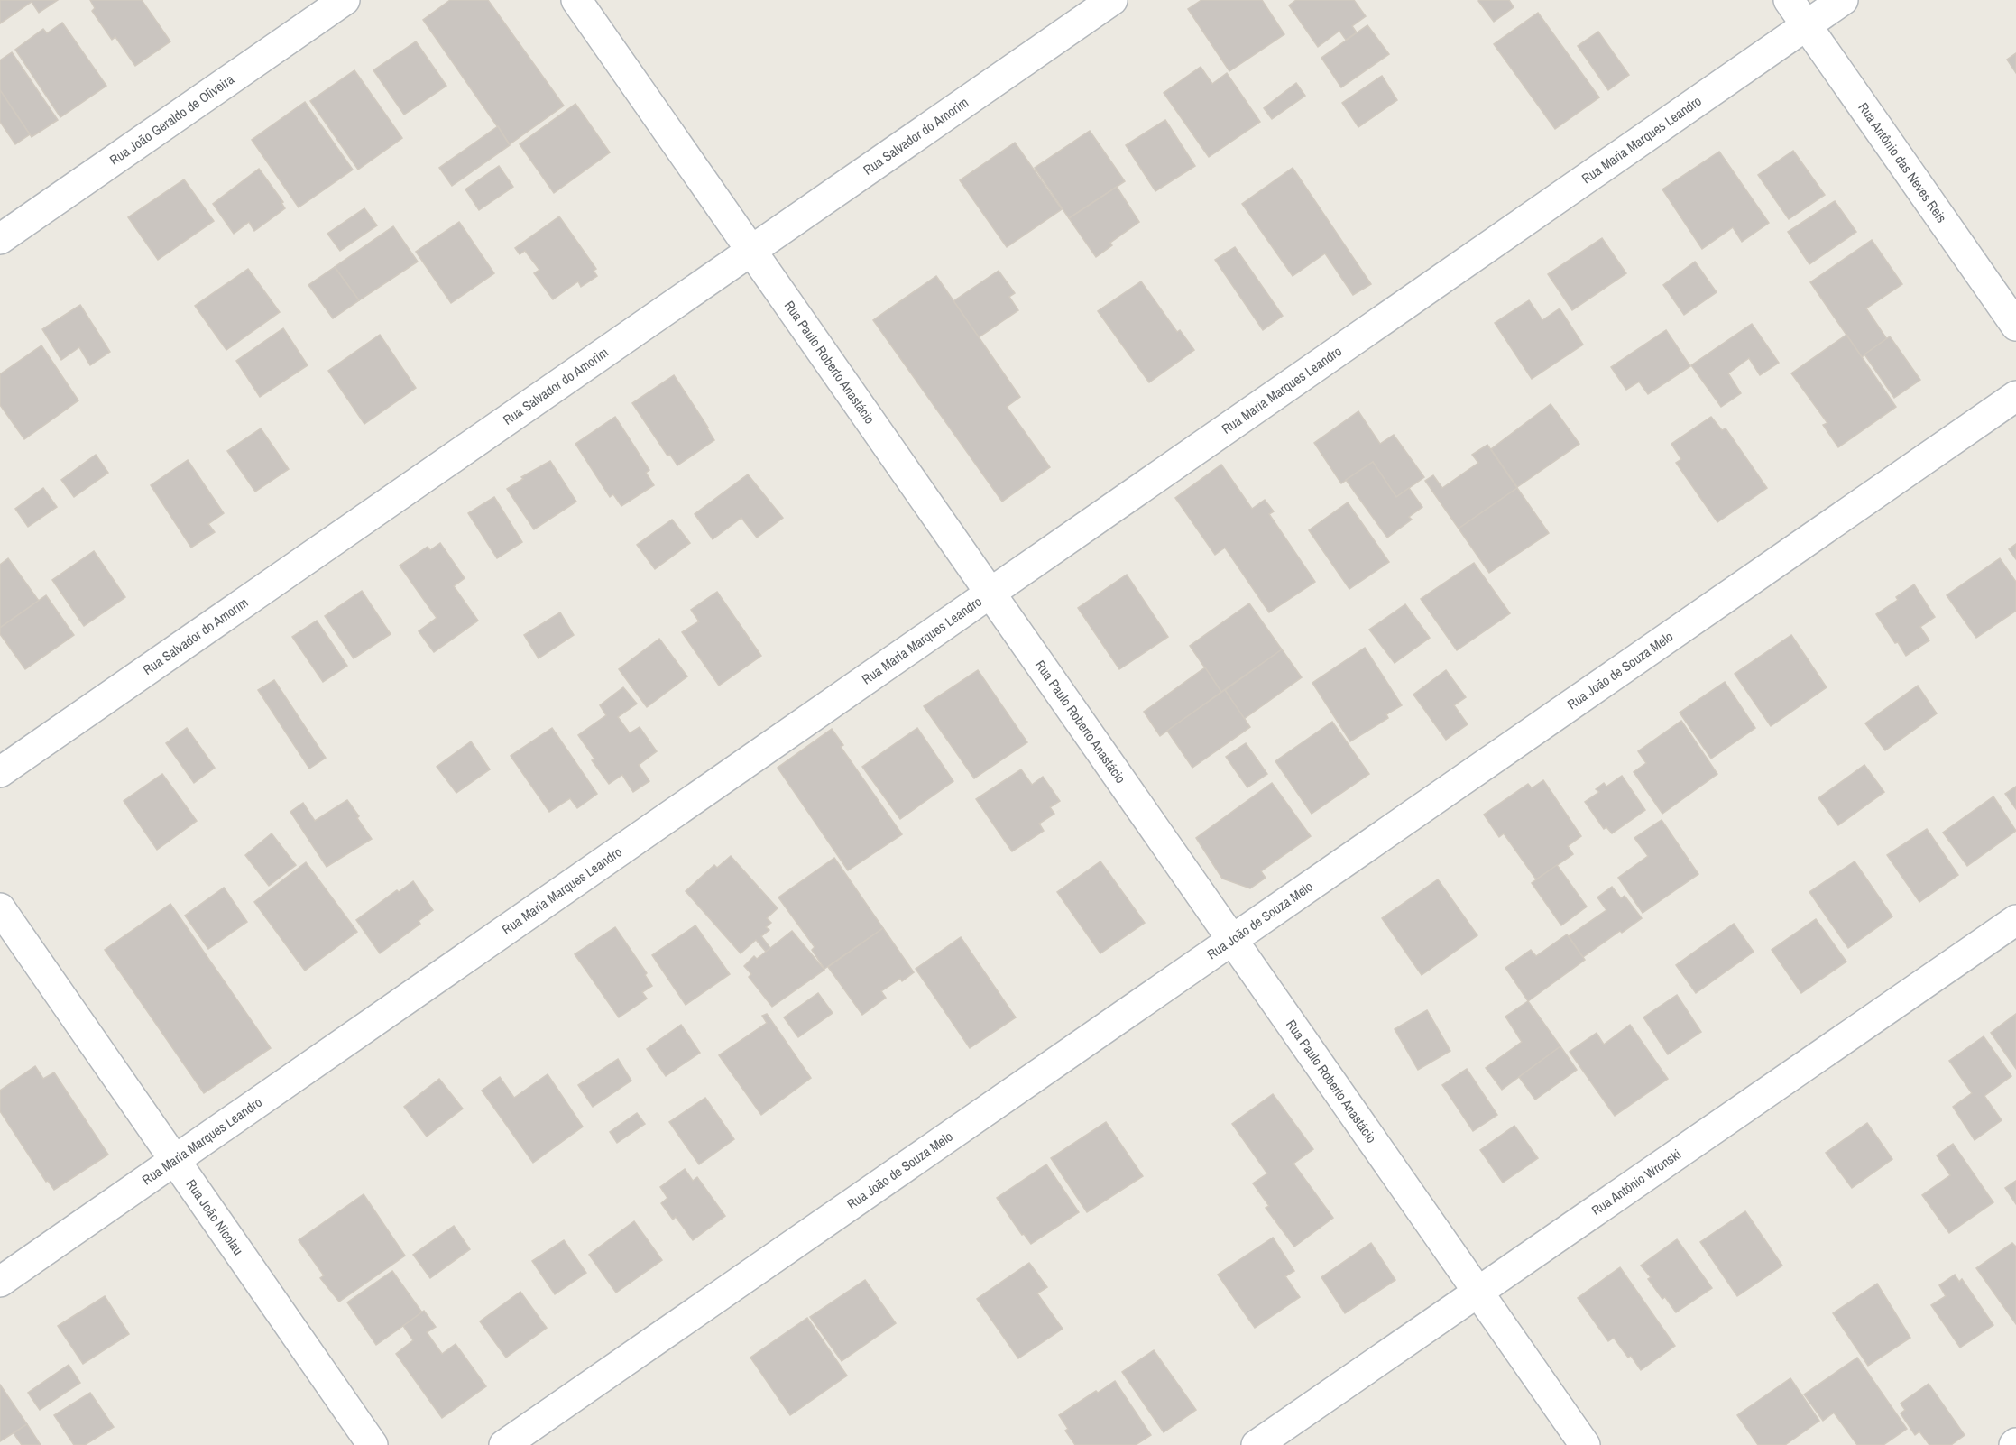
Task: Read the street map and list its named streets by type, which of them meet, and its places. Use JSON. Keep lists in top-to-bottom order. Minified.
{"streets":{"street":["Rua João Geraldo de Oliveira","Rua Salvador do Amorim","Rua Maria Marques Leandro","Rua Antônio das Neves Reis","Rua Paulo Roberto Anastácio","Rua João de Souza Melo","Rua Antônio Wronski","Rua João Nicolau"]},"crossings":[["Rua Salvador do Amorim","Rua Paulo Roberto Anastácio"],["Rua Maria Marques Leandro","Rua Antônio das Neves Reis"],["Rua Maria Marques Leandro","Rua Paulo Roberto Anastácio"],["Rua Maria Marques Leandro","Rua João Nicolau"],["Rua Paulo Roberto Anastácio","Rua João de Souza Melo"],["Rua Paulo Roberto Anastácio","Rua Antônio Wronski"]]}
